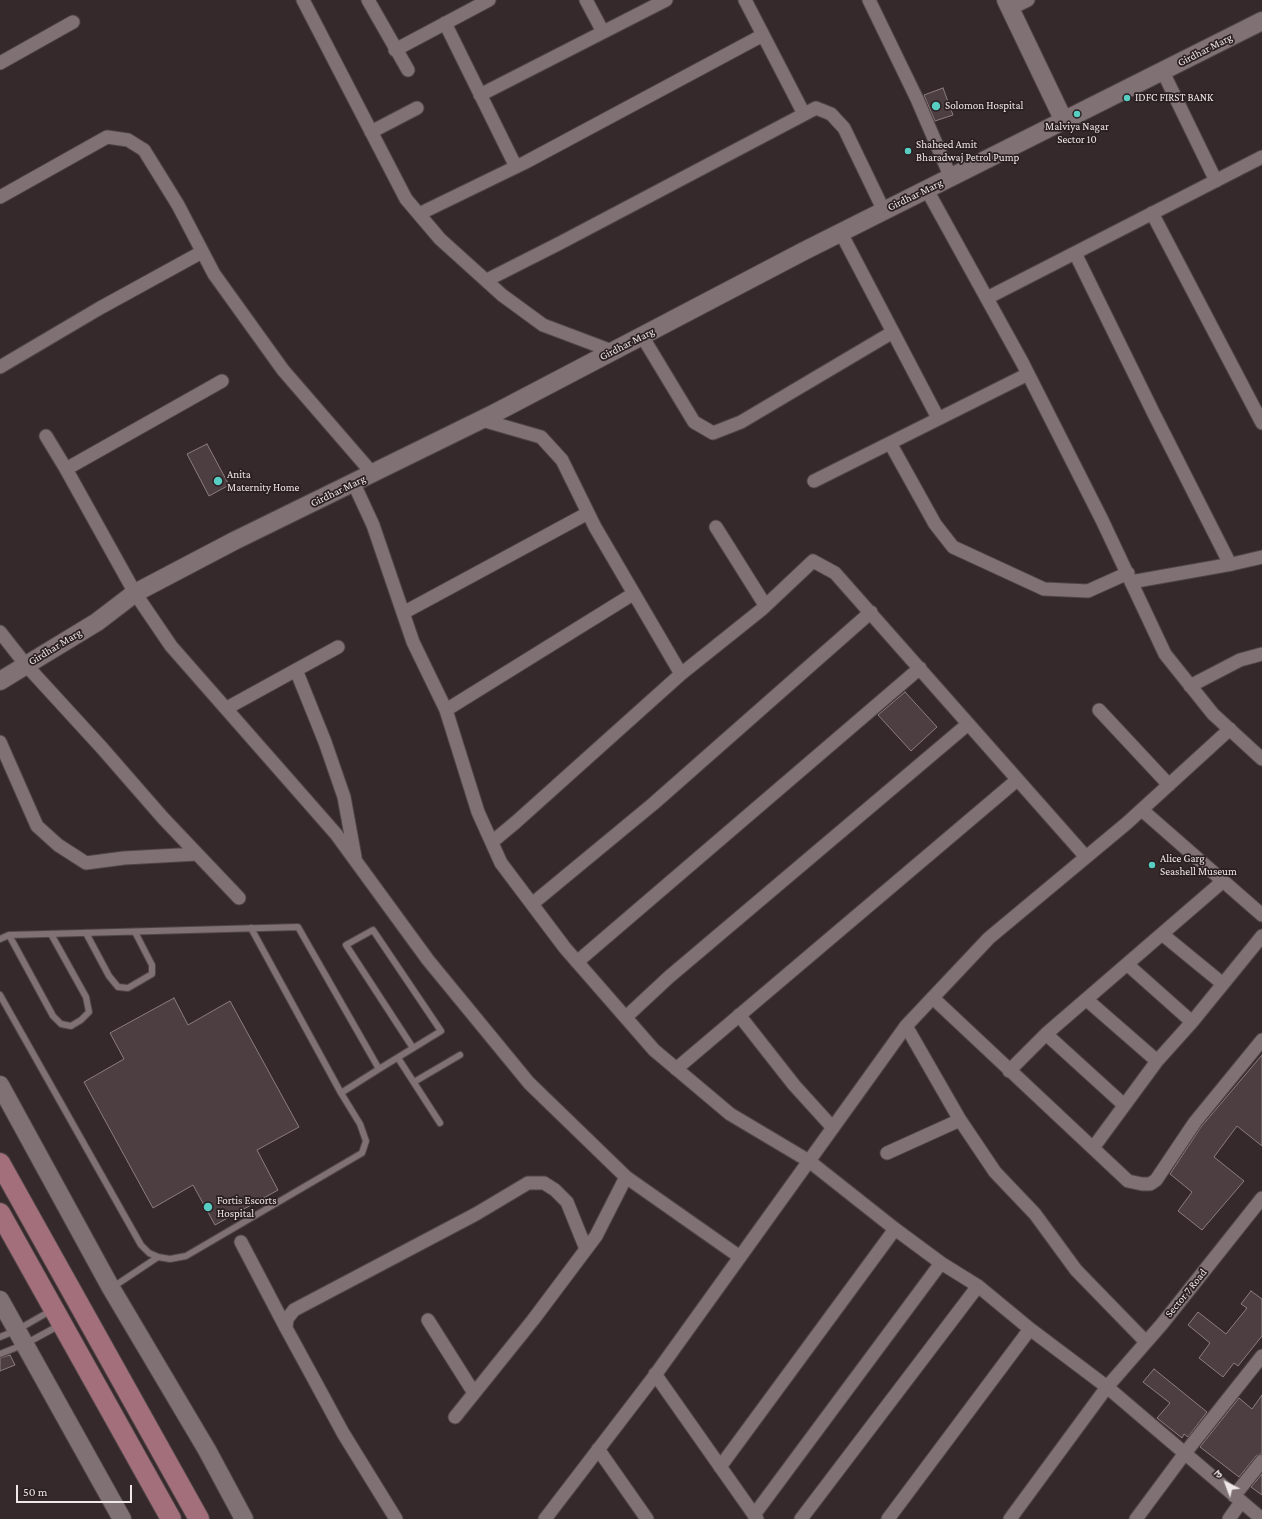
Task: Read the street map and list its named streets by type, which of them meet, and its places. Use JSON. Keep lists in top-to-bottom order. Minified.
{"streets":{"street":["Girdhar Marg","Sector 7 Road"]},"places":["IDFC FIRST BANK","Solomon Hospital","Malviya Nagar Sector 10","Shaheed Amit Bharadwaj Petrol Pump","Anita Maternity Home","Alice Garg Seashell Museum","Fortis Escorts Hospital"],"scale_bar":"50 m","north":"top left"}
